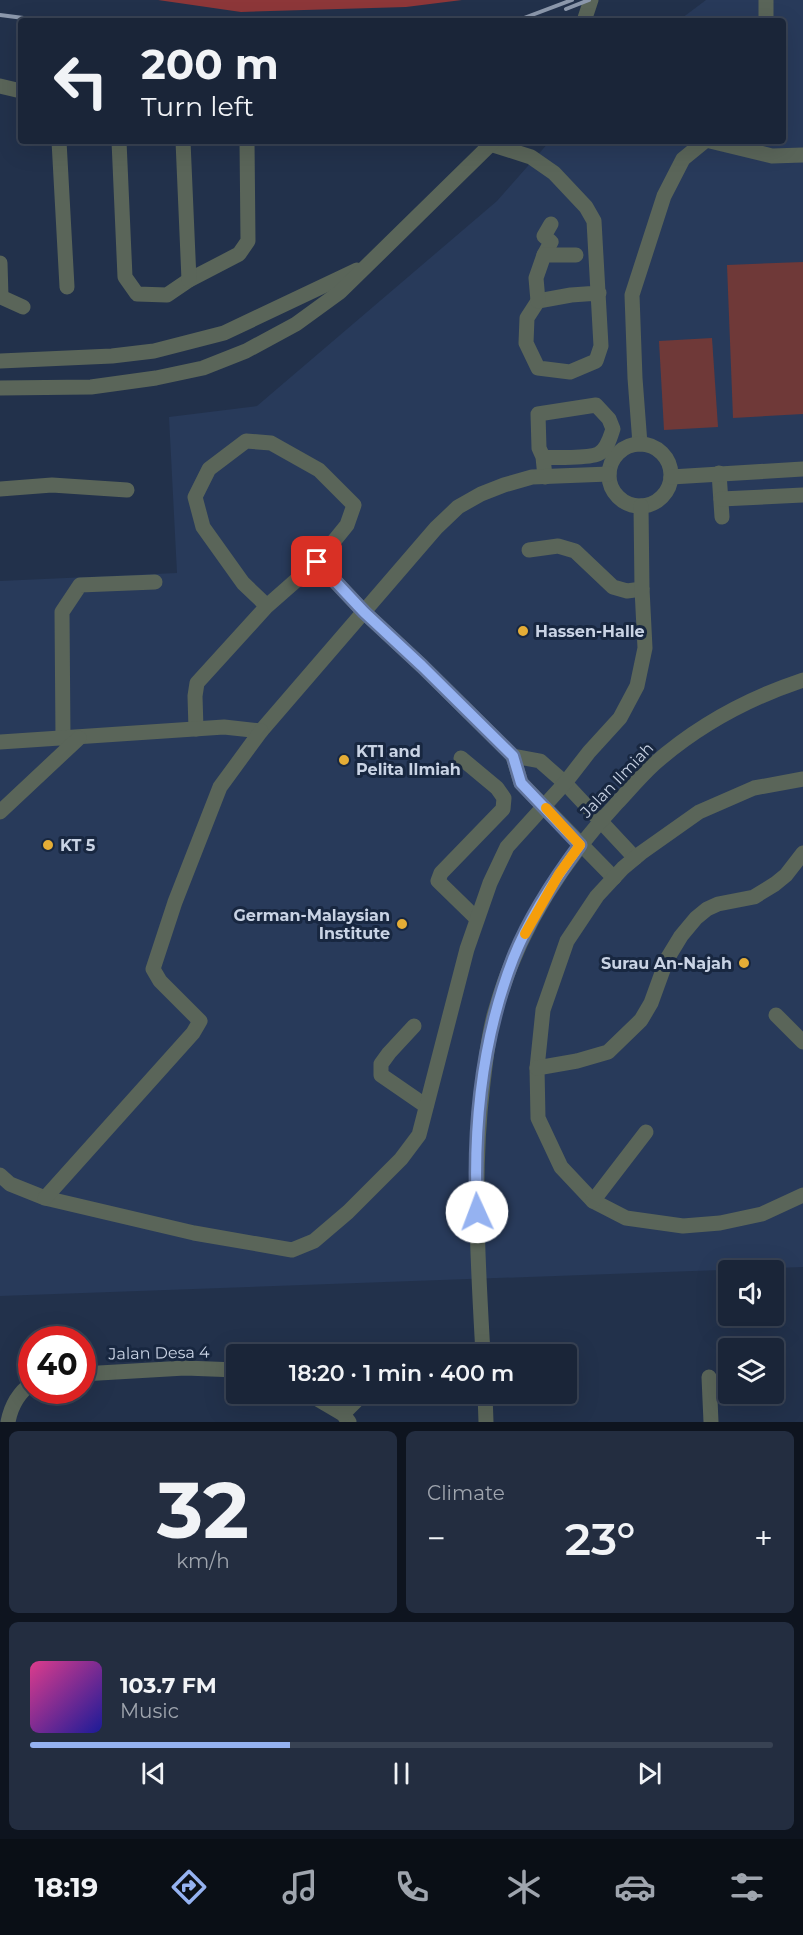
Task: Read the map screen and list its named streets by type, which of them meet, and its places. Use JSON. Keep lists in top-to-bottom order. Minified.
{"streets":{"street":["Jalan Ilmiah","Jalan Desa 4"]},"places":["Hassen-Halle","KT1 and Pelita Ilmiah","KT 5","German-Malaysian Institute","Surau An-Najah"],"page":{"turn":["200 m","Turn left"],"limit":"40","trip":"18:20 · 1 min · 400 m","tile":[["32","km/h"],"Climate"],"heat":["−","23°","+"],"song":["103.7 FM","Music"],"tabs":"18:19"}}
